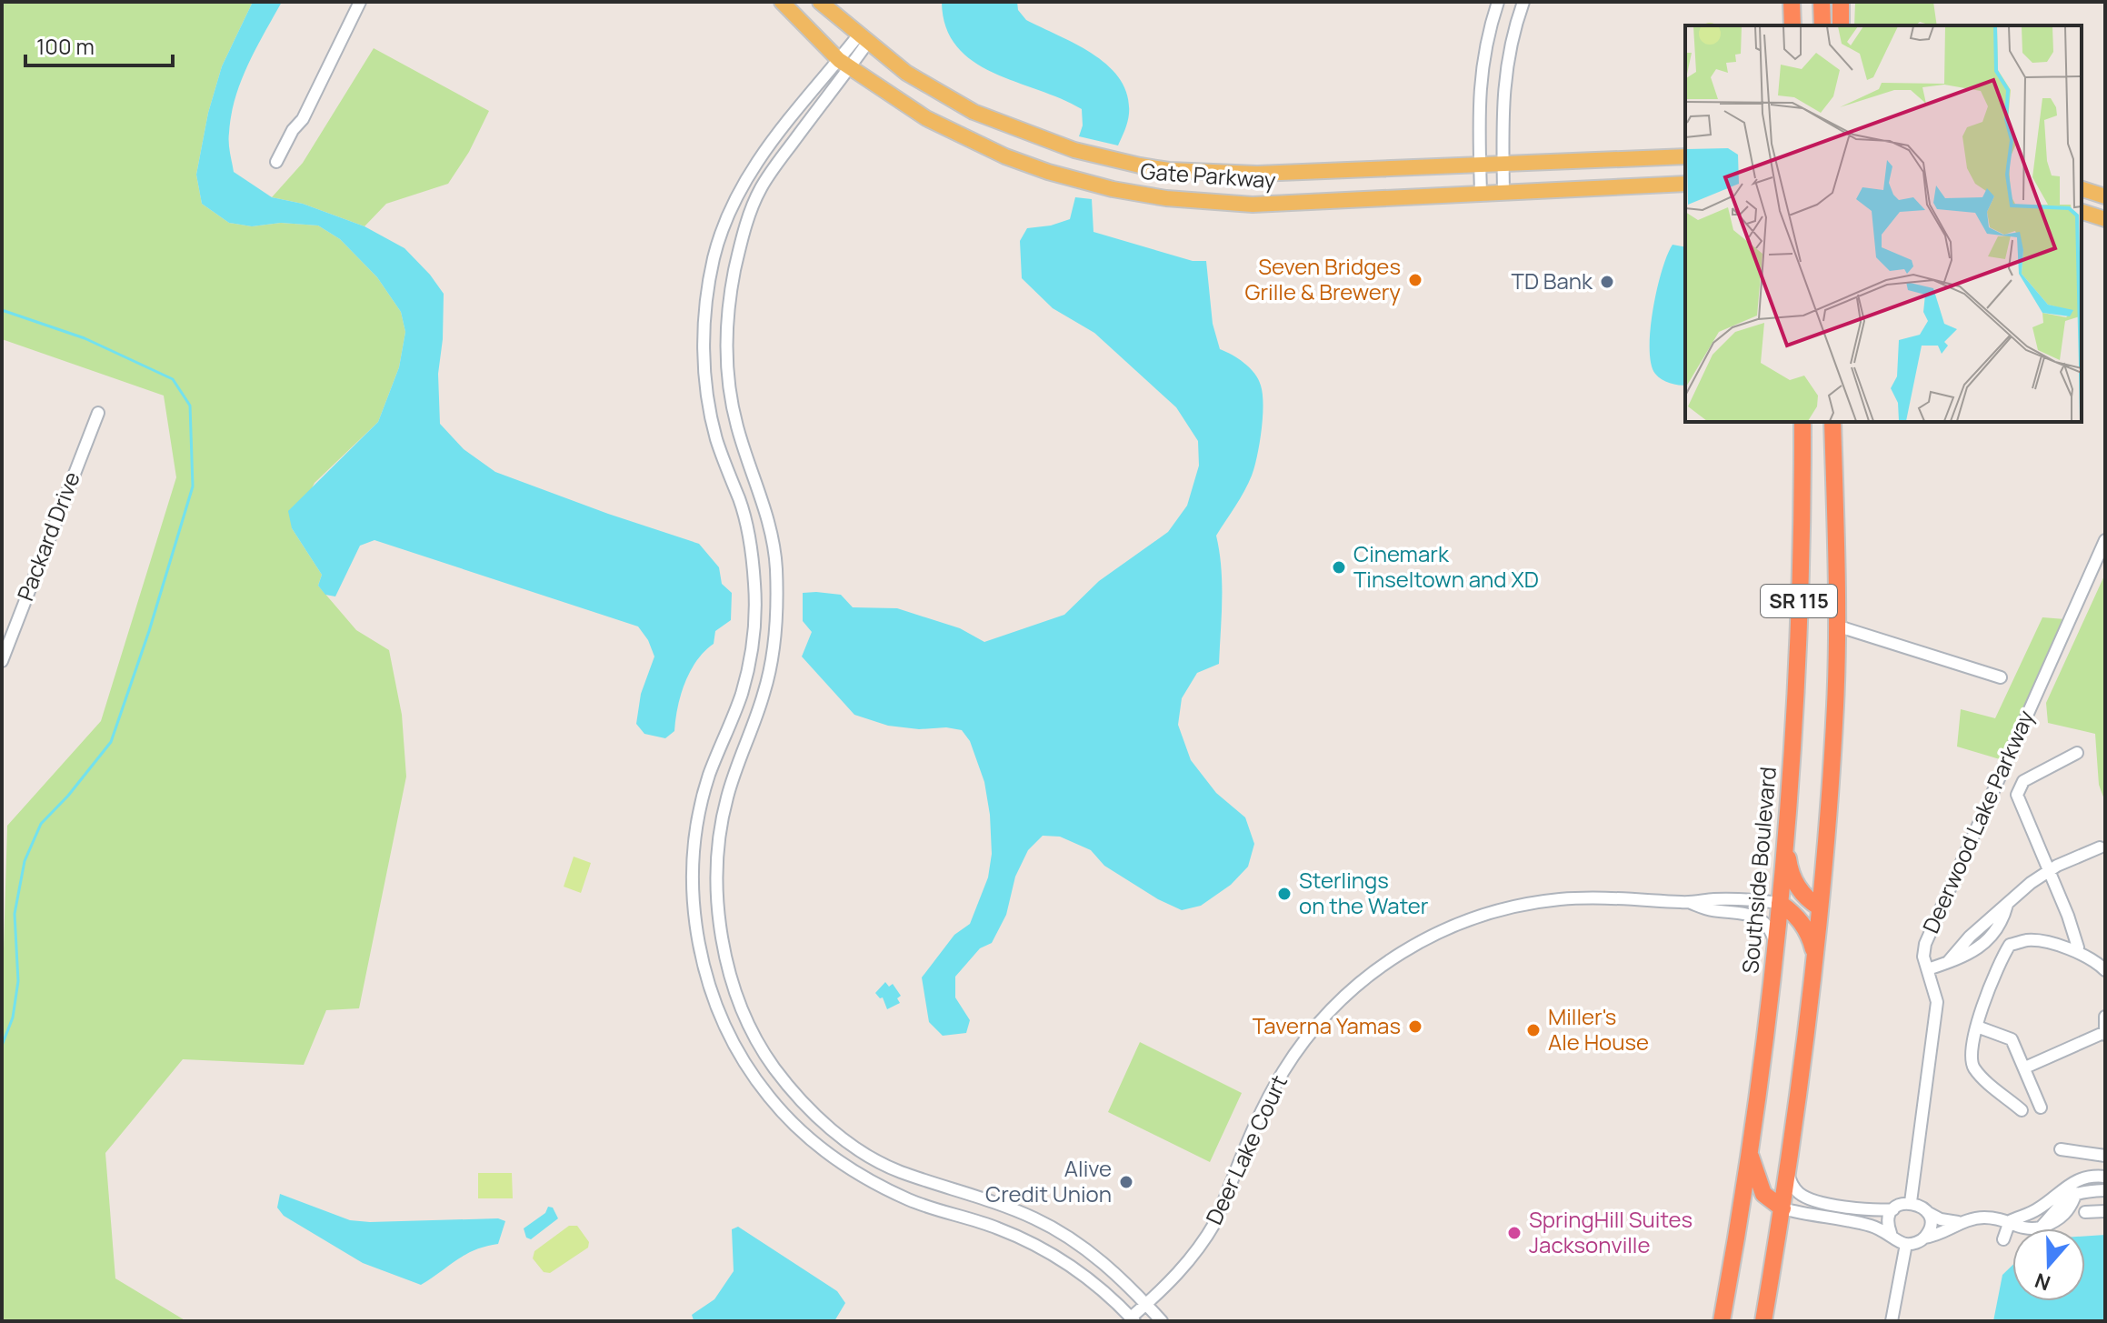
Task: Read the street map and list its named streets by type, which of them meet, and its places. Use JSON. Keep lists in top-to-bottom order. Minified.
{"streets":{"highway":["SR 115","Southside Boulevard"],"main road":["Gate Parkway"],"street":["Packard Drive","Deerwood Lake Parkway","Deer Lake Court"]},"crossings":[["Southside Boulevard","Deer Lake Court"]],"places":["Seven Bridges Grille & Brewery","TD Bank","Cinemark Tinseltown and XD","Sterlings on the Water","Taverna Yamas","Miller's Ale House","Alive Credit Union","SpringHill Suites Jacksonville"],"scale_bar":"100 m","north":"bottom"}
